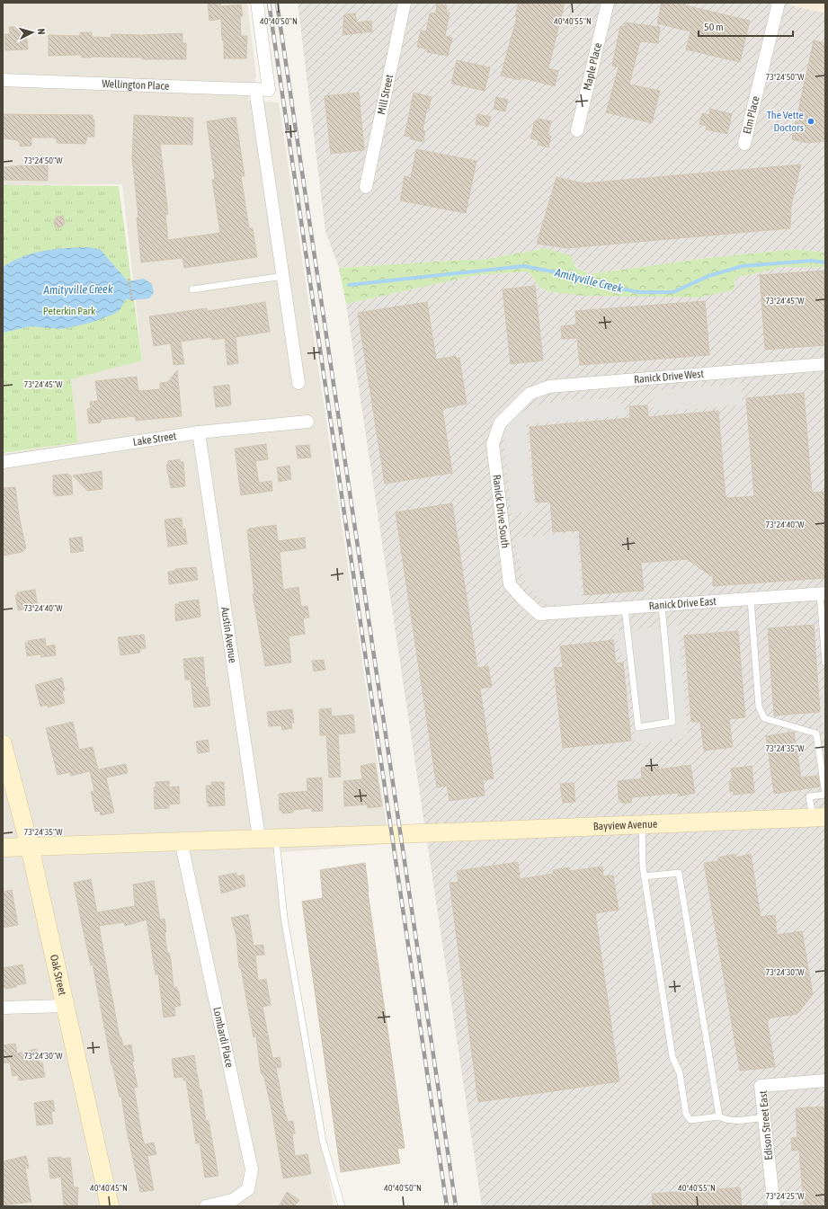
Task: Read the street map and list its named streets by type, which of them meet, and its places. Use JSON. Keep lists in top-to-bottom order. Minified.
{"streets":{"main road":["Bayview Avenue","Oak Street"],"street":["Maple Place","Wellington Place","Mill Street","Elm Place","Ranick Drive West","Lake Street","Ranick Drive South","Ranick Drive East","Austin Avenue","Lombardi Place","Edison Street East"]},"crossings":[["Ranick Drive West","Ranick Drive South"],["Lake Street","Austin Avenue"],["Ranick Drive South","Ranick Drive East"],["Austin Avenue","Bayview Avenue"],["Bayview Avenue","Oak Street"],["Bayview Avenue","Lombardi Place"]],"water":["Amityville Creek"],"parks":["Peterkin Park"],"places":["The Vette Doctors"],"scale_bar":"50 m","north":"right","coordinates":["40°40'50\"N","40°40'55\"N","73°24'50\"W","73°24'45\"W","73°24'40\"W","73°24'35\"W","73°24'30\"W","40°40'45\"N","73°24'25\"W"]}
